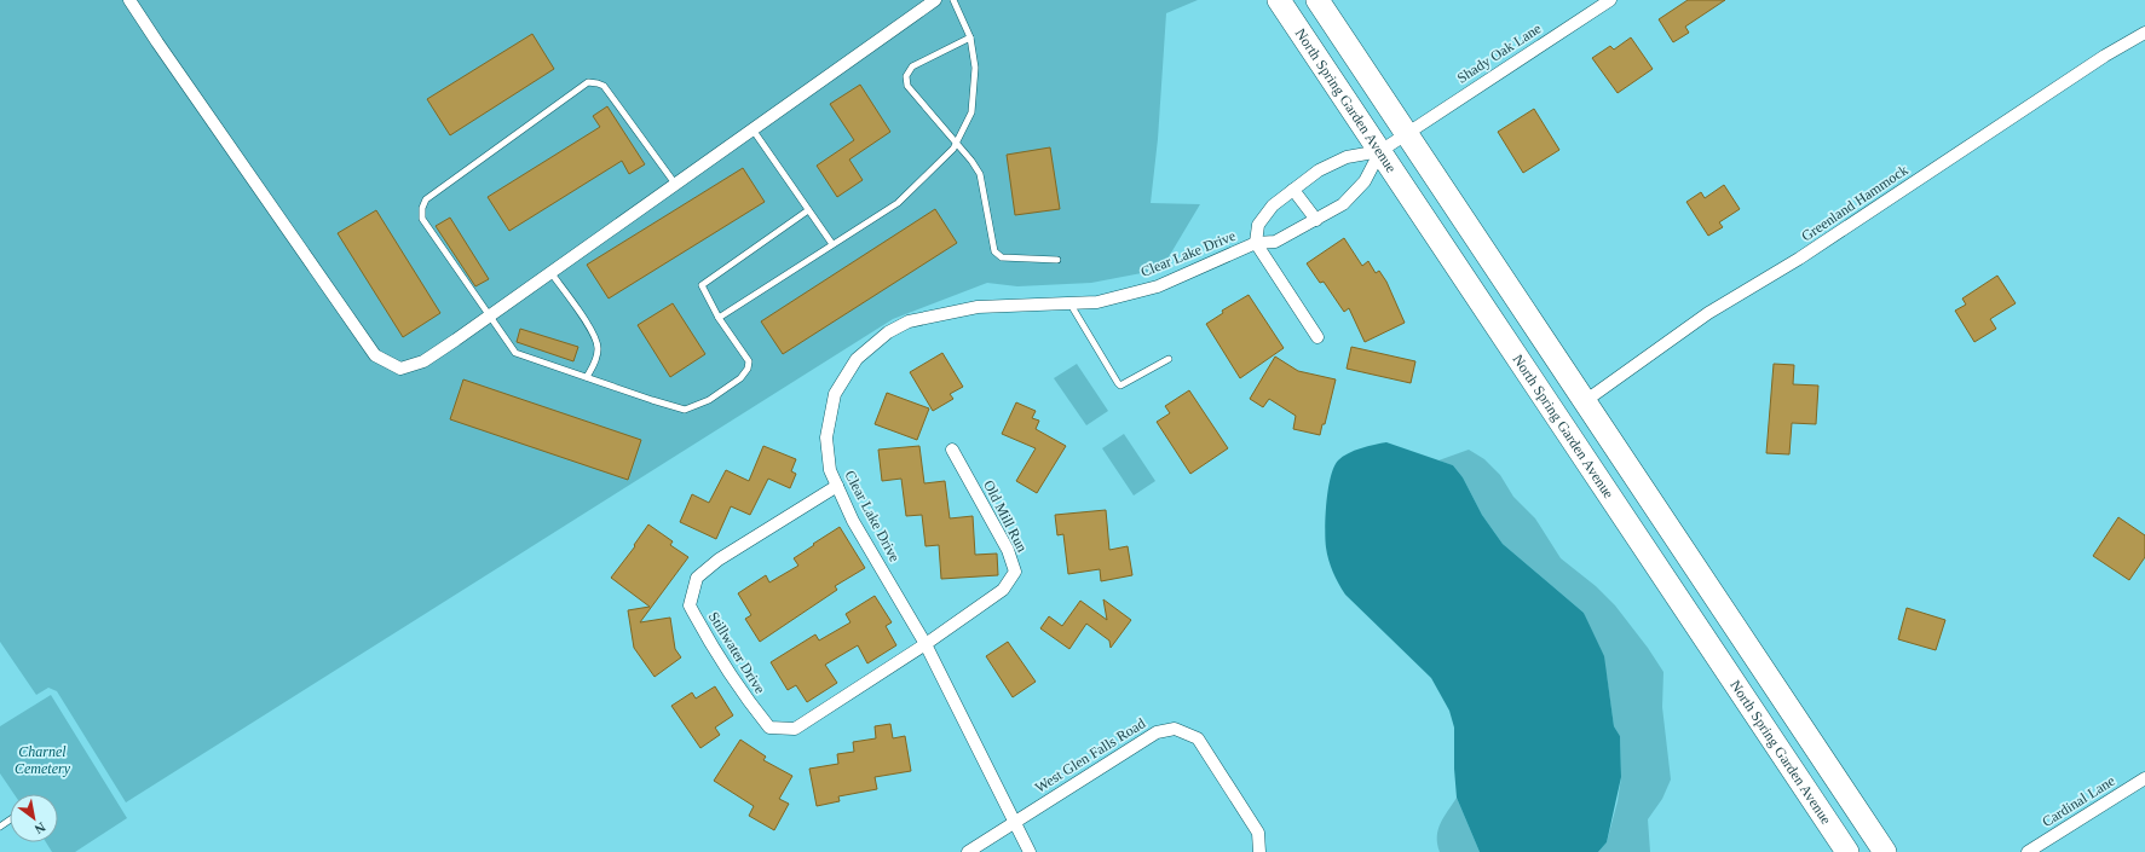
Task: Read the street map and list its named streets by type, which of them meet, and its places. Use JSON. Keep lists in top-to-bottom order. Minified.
{"streets":{"highway":["North Spring Garden Avenue"],"street":["Shady Oak Lane","Greenland Hammock","Clear Lake Drive","Old Mill Run","Stillwater Drive","West Glen Falls Road","Cardinal Lane"]},"crossings":[["Shady Oak Lane","North Spring Garden Avenue"],["Shady Oak Lane","Clear Lake Drive"],["North Spring Garden Avenue","Greenland Hammock"],["North Spring Garden Avenue","Clear Lake Drive"],["Clear Lake Drive","Old Mill Run"],["Clear Lake Drive","Stillwater Drive"],["Clear Lake Drive","West Glen Falls Road"],["Old Mill Run","Stillwater Drive"]],"parks":["Charnel Cemetery"],"north":"bottom right"}
